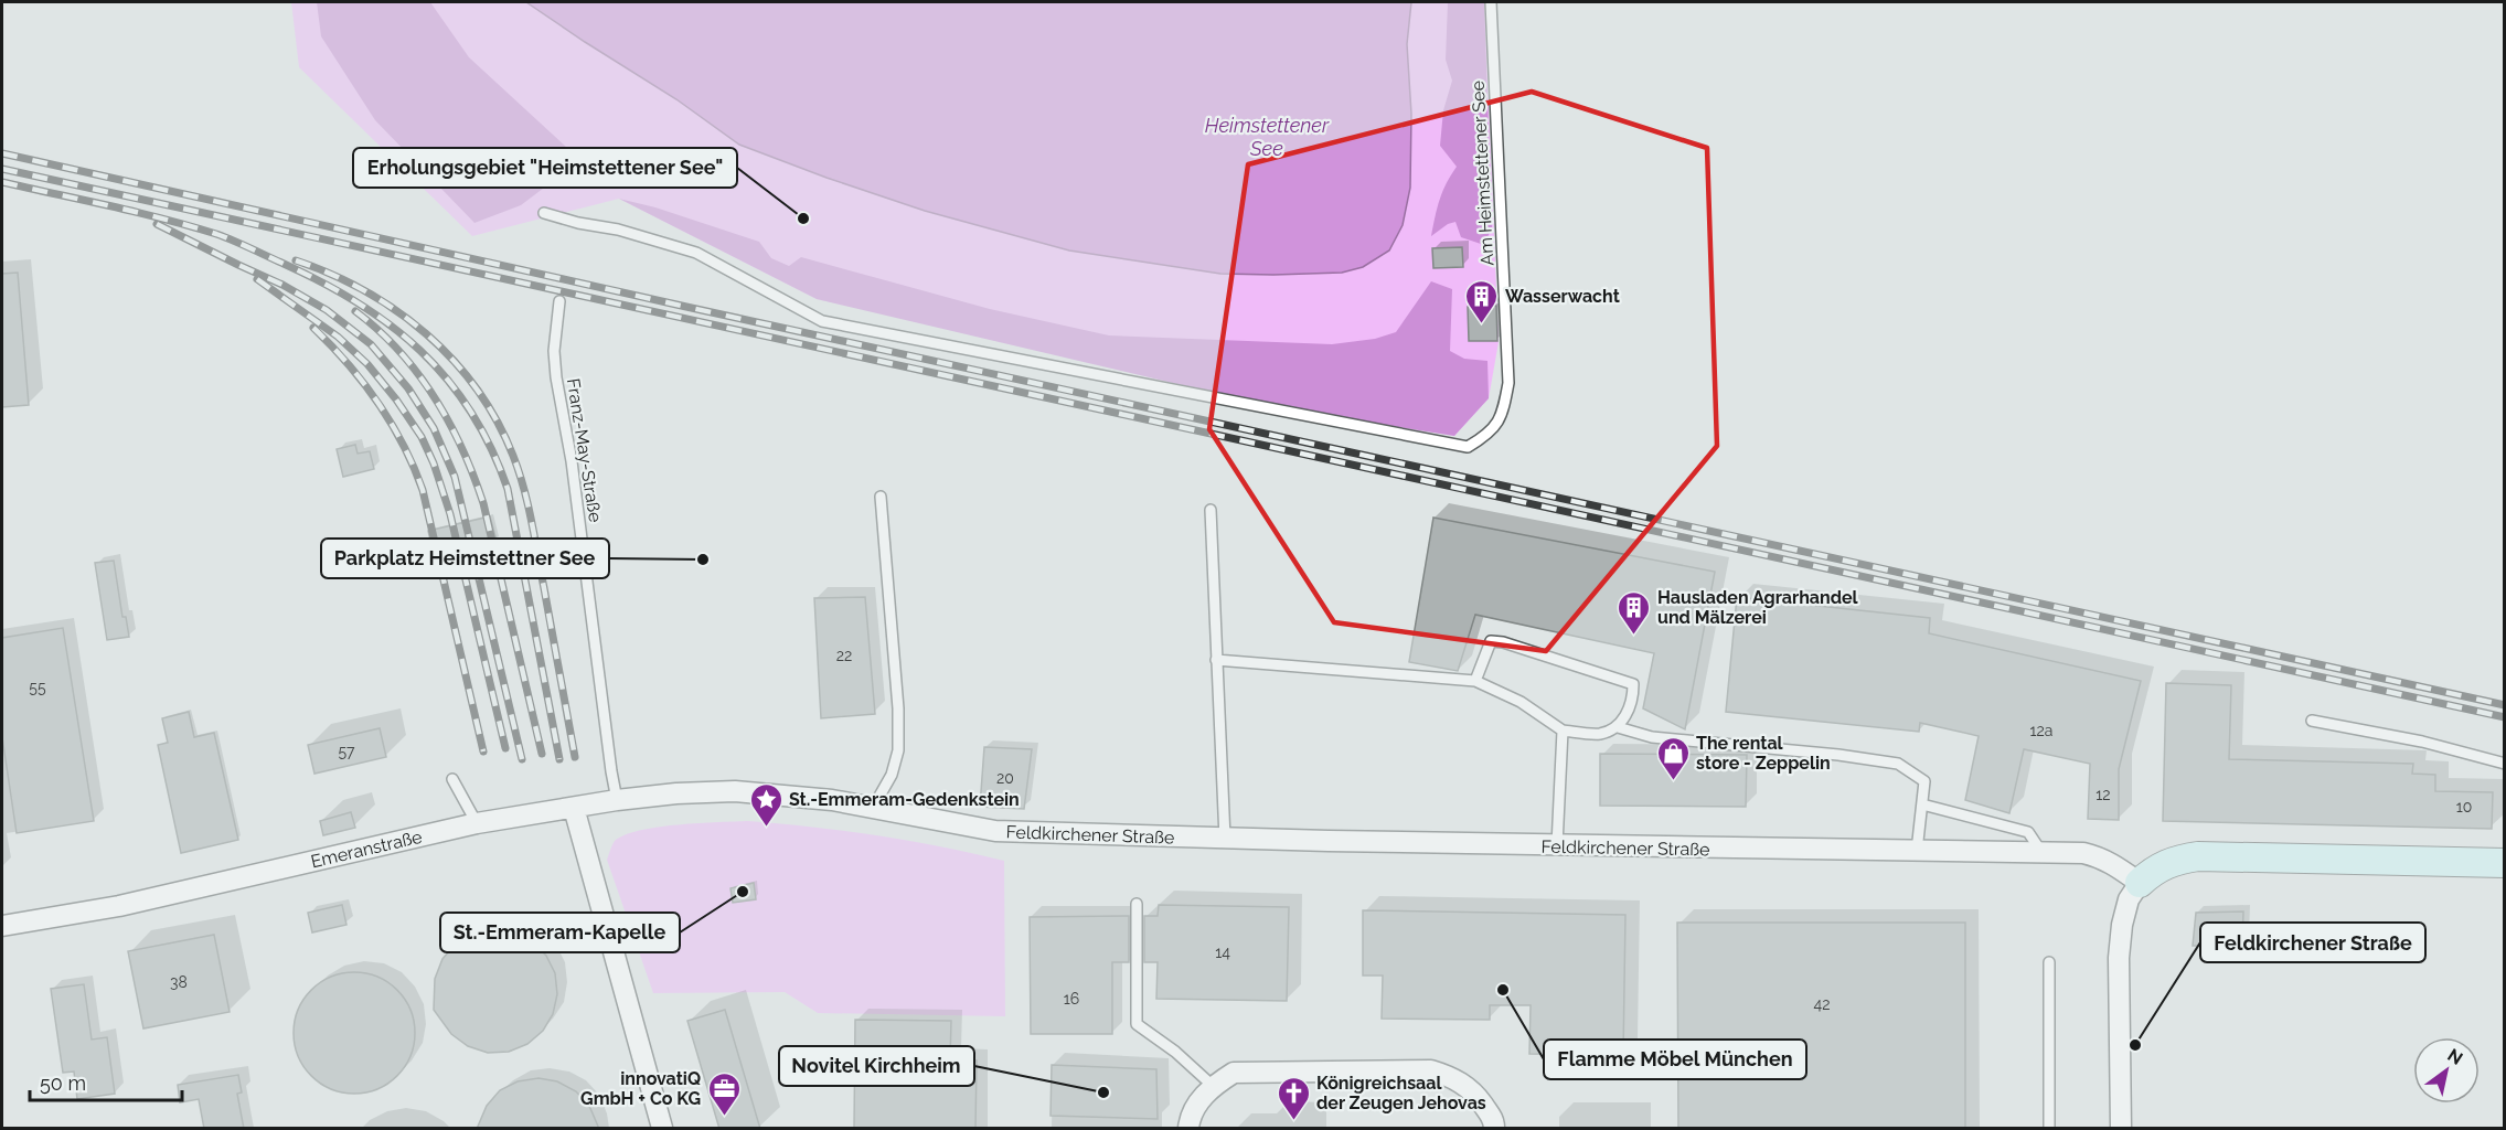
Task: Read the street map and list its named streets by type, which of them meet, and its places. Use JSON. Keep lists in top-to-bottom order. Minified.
{"streets":{"street":["Feldkirchener Straße","Emeranstraße"],"lane":["Am Heimstettener See","Franz-May-Straße"]},"crossings":[["Franz-May-Straße","Emeranstraße"],["Feldkirchener Straße","Emeranstraße"]],"water":["Heimstettener See"],"places":{"other":["Erholungsgebiet \"Heimstettener See\"","Parkplatz Heimstettner See","St.-Emmeram-Kapelle","Flamme Möbel München","Feldkirchener Straße","Novitel Kirchheim"],"building":["Wasserwacht","Hausladen Agrarhandel und Mälzerei"],"shop":["The rental store - Zeppelin"],"place":["St.-Emmeram-Gedenkstein"],"office":["innovatiQ GmbH + Co KG"],"church":["Königreichsaal der Zeugen Jehovas"]},"house_numbers":["22","55","12a","57","20","12","10","14","38","16","42"],"scale_bar":"50 m","north":"top right"}
